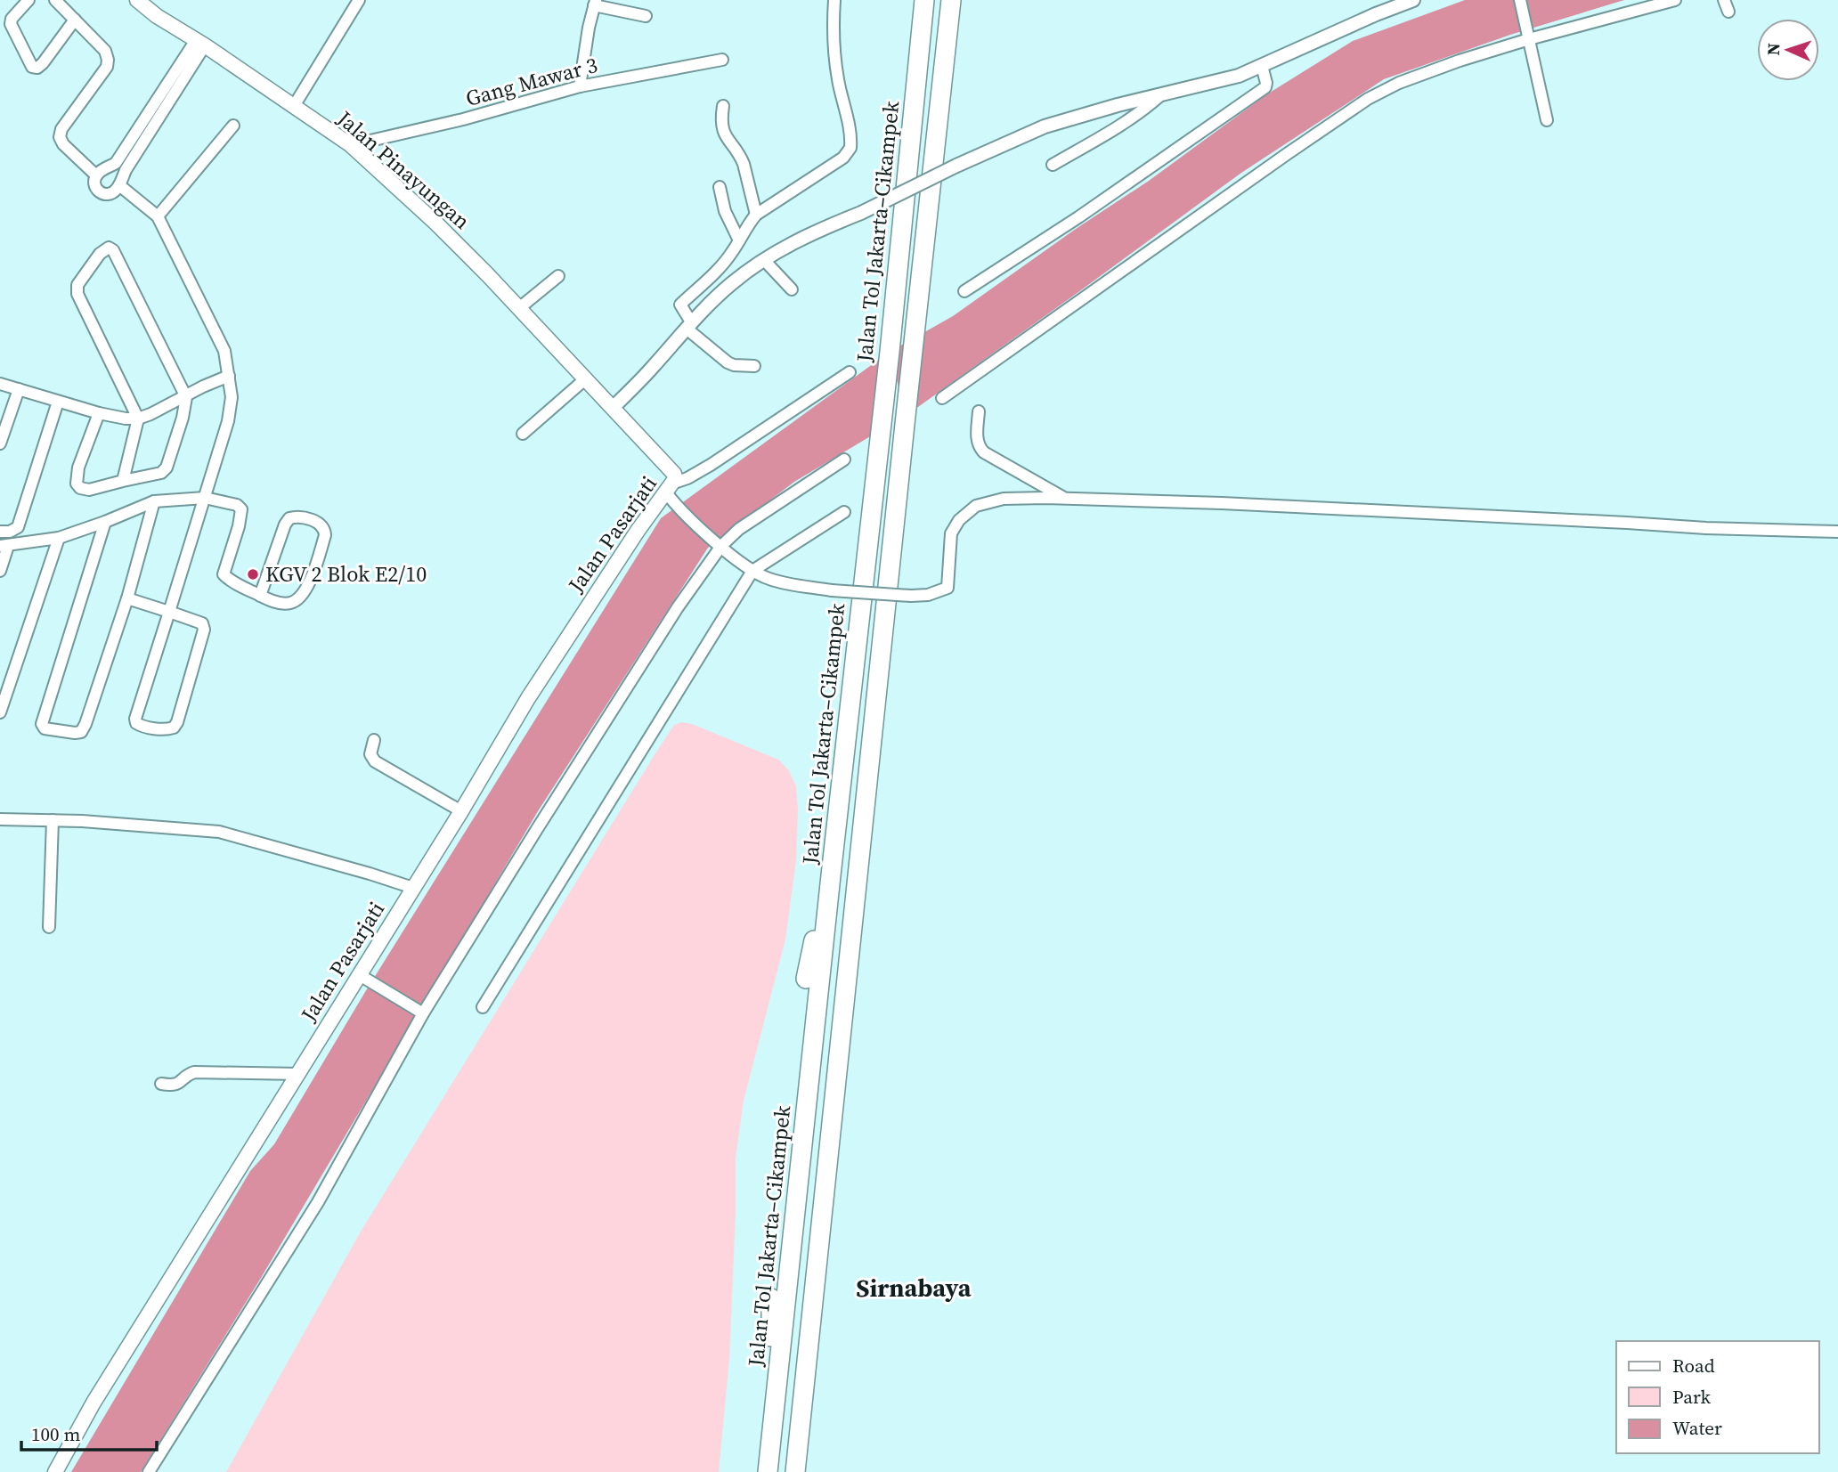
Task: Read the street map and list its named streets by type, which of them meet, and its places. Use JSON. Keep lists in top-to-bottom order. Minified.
{"streets":{"highway":["Jalan Tol Jakarta–Cikampek"],"main road":["Jalan Pinayungan","Jalan Pasarjati"],"street":["Gang Mawar 3"]},"crossings":[["Gang Mawar 3","Jalan Pinayungan"],["Jalan Pinayungan","Jalan Pasarjati"]],"districts":["Sirnabaya"],"places":["KGV 2 Blok E2/10"],"legend":["Road","Park","Water"],"scale_bar":"100 m","north":"left"}
